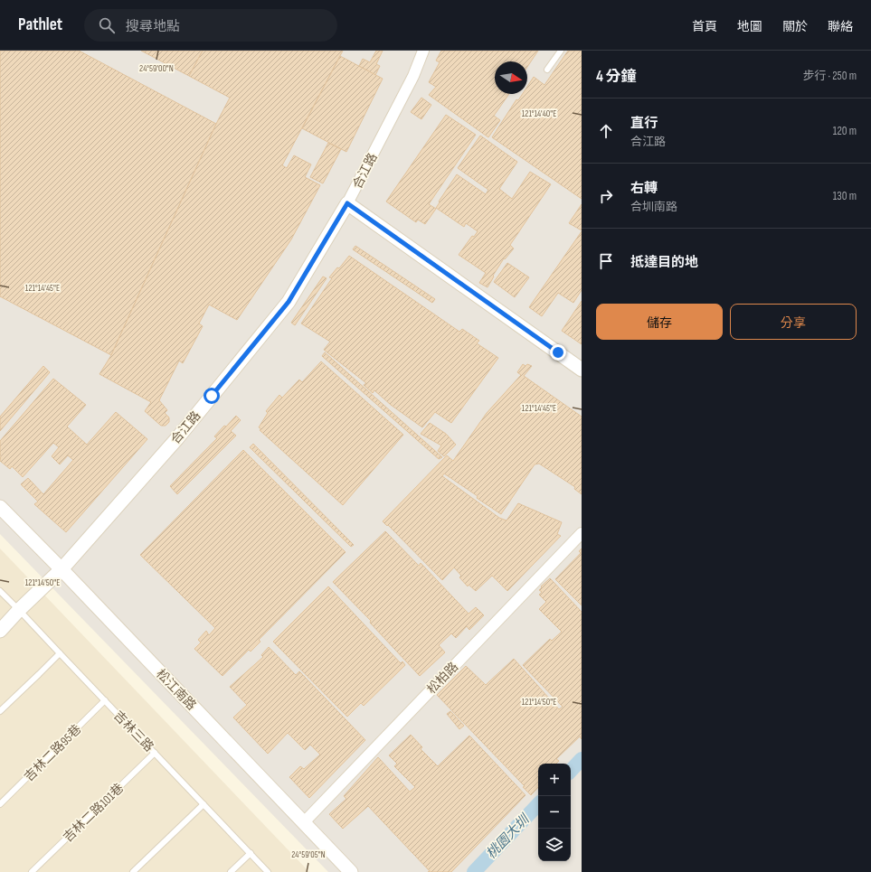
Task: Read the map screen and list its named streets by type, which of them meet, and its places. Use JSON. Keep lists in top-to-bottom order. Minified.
{"streets":{"street":["合江路","松柏路","松江南路"],"lane":["吉林三路","吉林二路95巷","吉林二路101巷"]},"crossings":[["合江路","松江南路"],["合江路","吉林三路"],["松柏路","松江南路"],["吉林三路","吉林二路95巷"],["吉林三路","吉林二路101巷"]],"water":["桃園大圳"],"north":"right","page":{"header":"Pathlet","search":"搜尋地點","nav":["首頁","地圖","關於","聯絡"],"heading":["4 分鐘","步行 · 250 m"],"list":[["直行","合江路","120 m"],["右轉","合圳南路","130 m"],"抵達目的地"],"buttons":["儲存","分享"],"map_buttons":["+","−"]},"coordinates":["24°59'00\"N","121°14'40\"E","121°14'45\"E","121°14'50\"E","24°59'05\"N"]}
